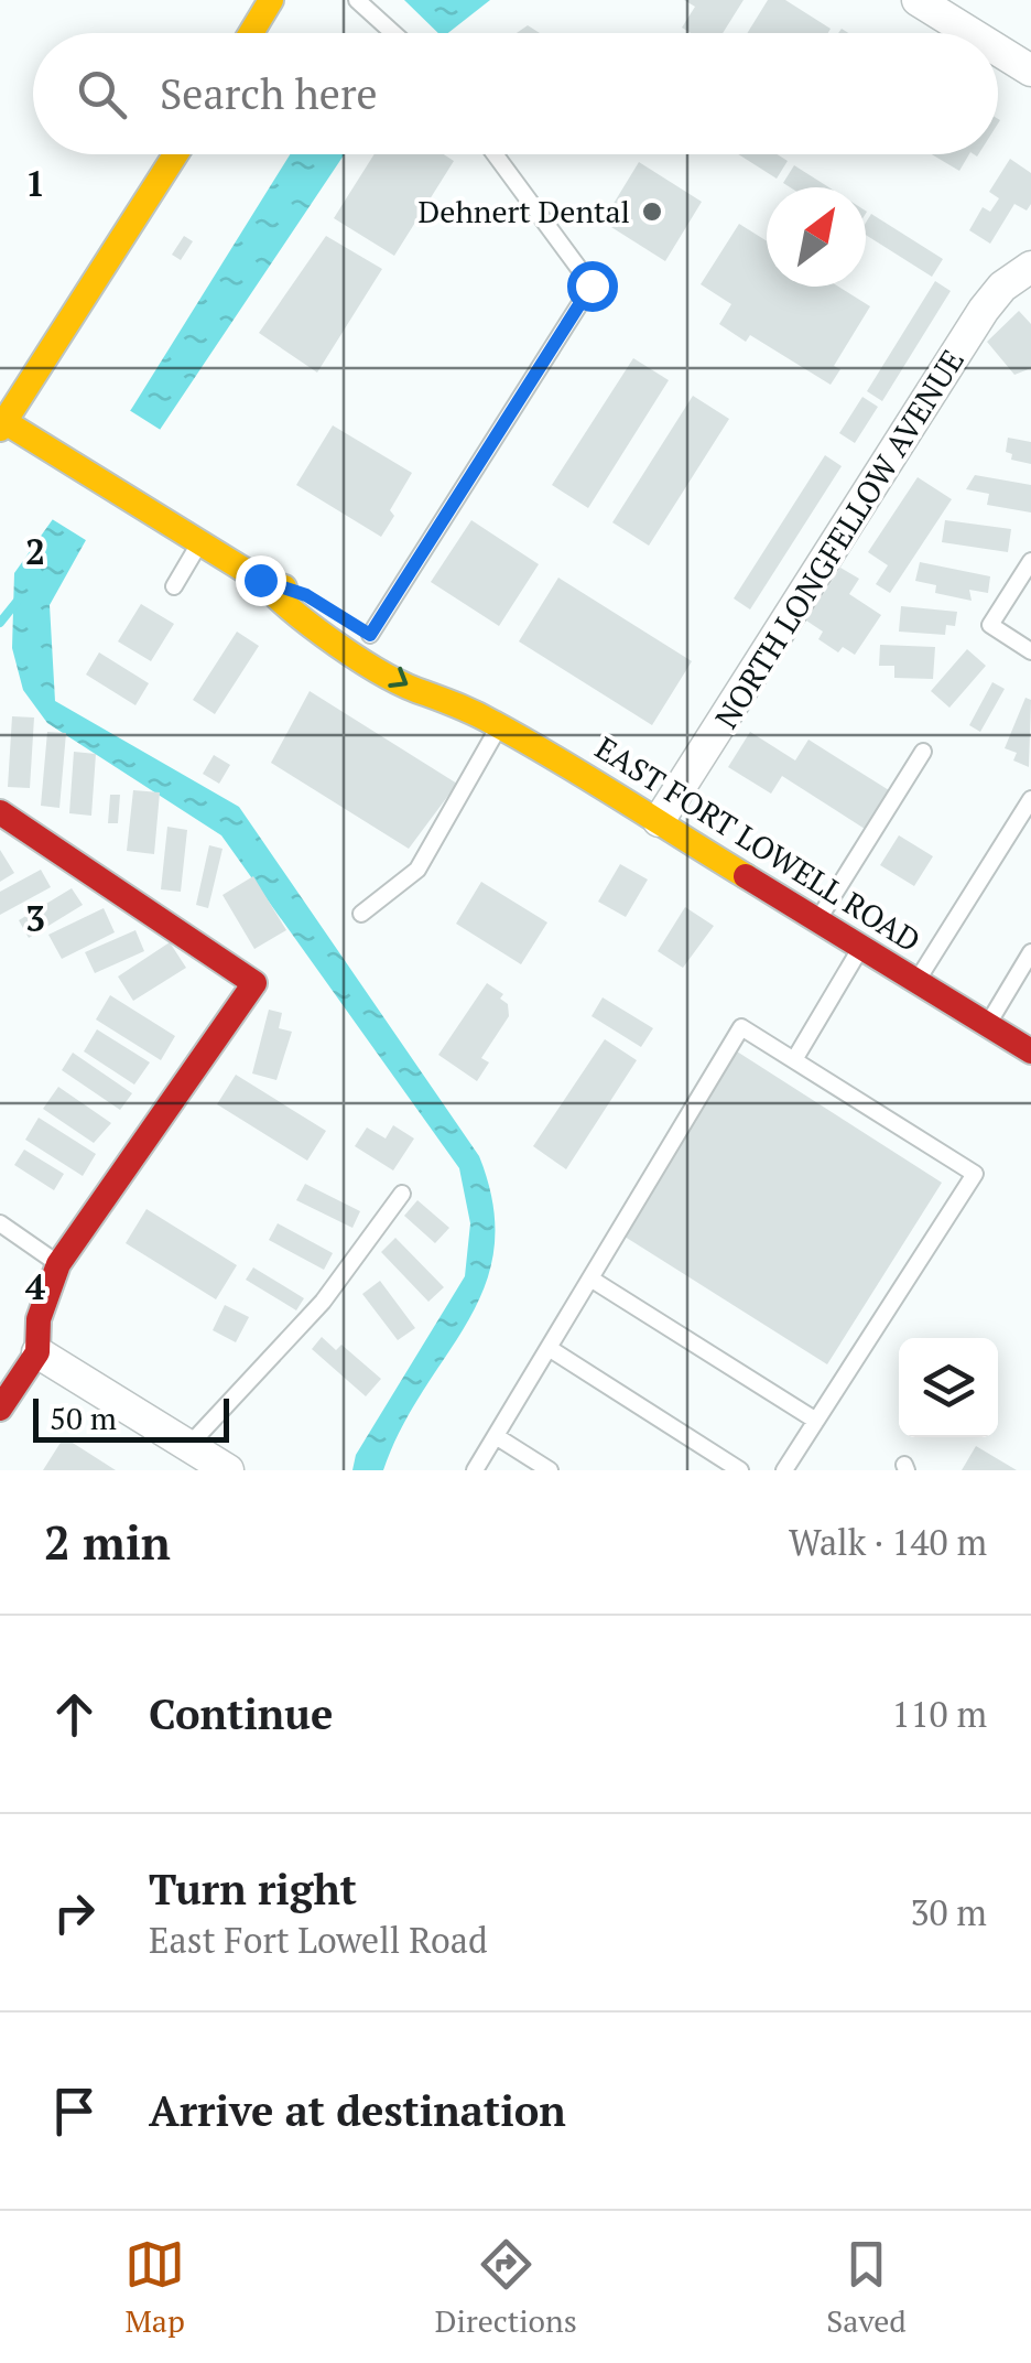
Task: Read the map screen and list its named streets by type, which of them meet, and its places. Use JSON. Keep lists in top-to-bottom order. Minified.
{"streets":{"main road":["EAST FORT LOWELL ROAD"],"street":["NORTH LONGFELLOW AVENUE"]},"crossings":[["NORTH LONGFELLOW AVENUE","EAST FORT LOWELL ROAD"]],"places":["Dehnert Dental"],"scale_bar":"50 m","north":"top right","page":{"search":"Search here","scale":"50 m","heading":["2 min","Walk · 140 m"],"list":[["Continue","110 m"],["Turn right","East Fort Lowell Road","30 m"],"Arrive at destination"],"nav":["Map","Directions","Saved"]},"grid":{"rows":["1","2","3","4"]}}
